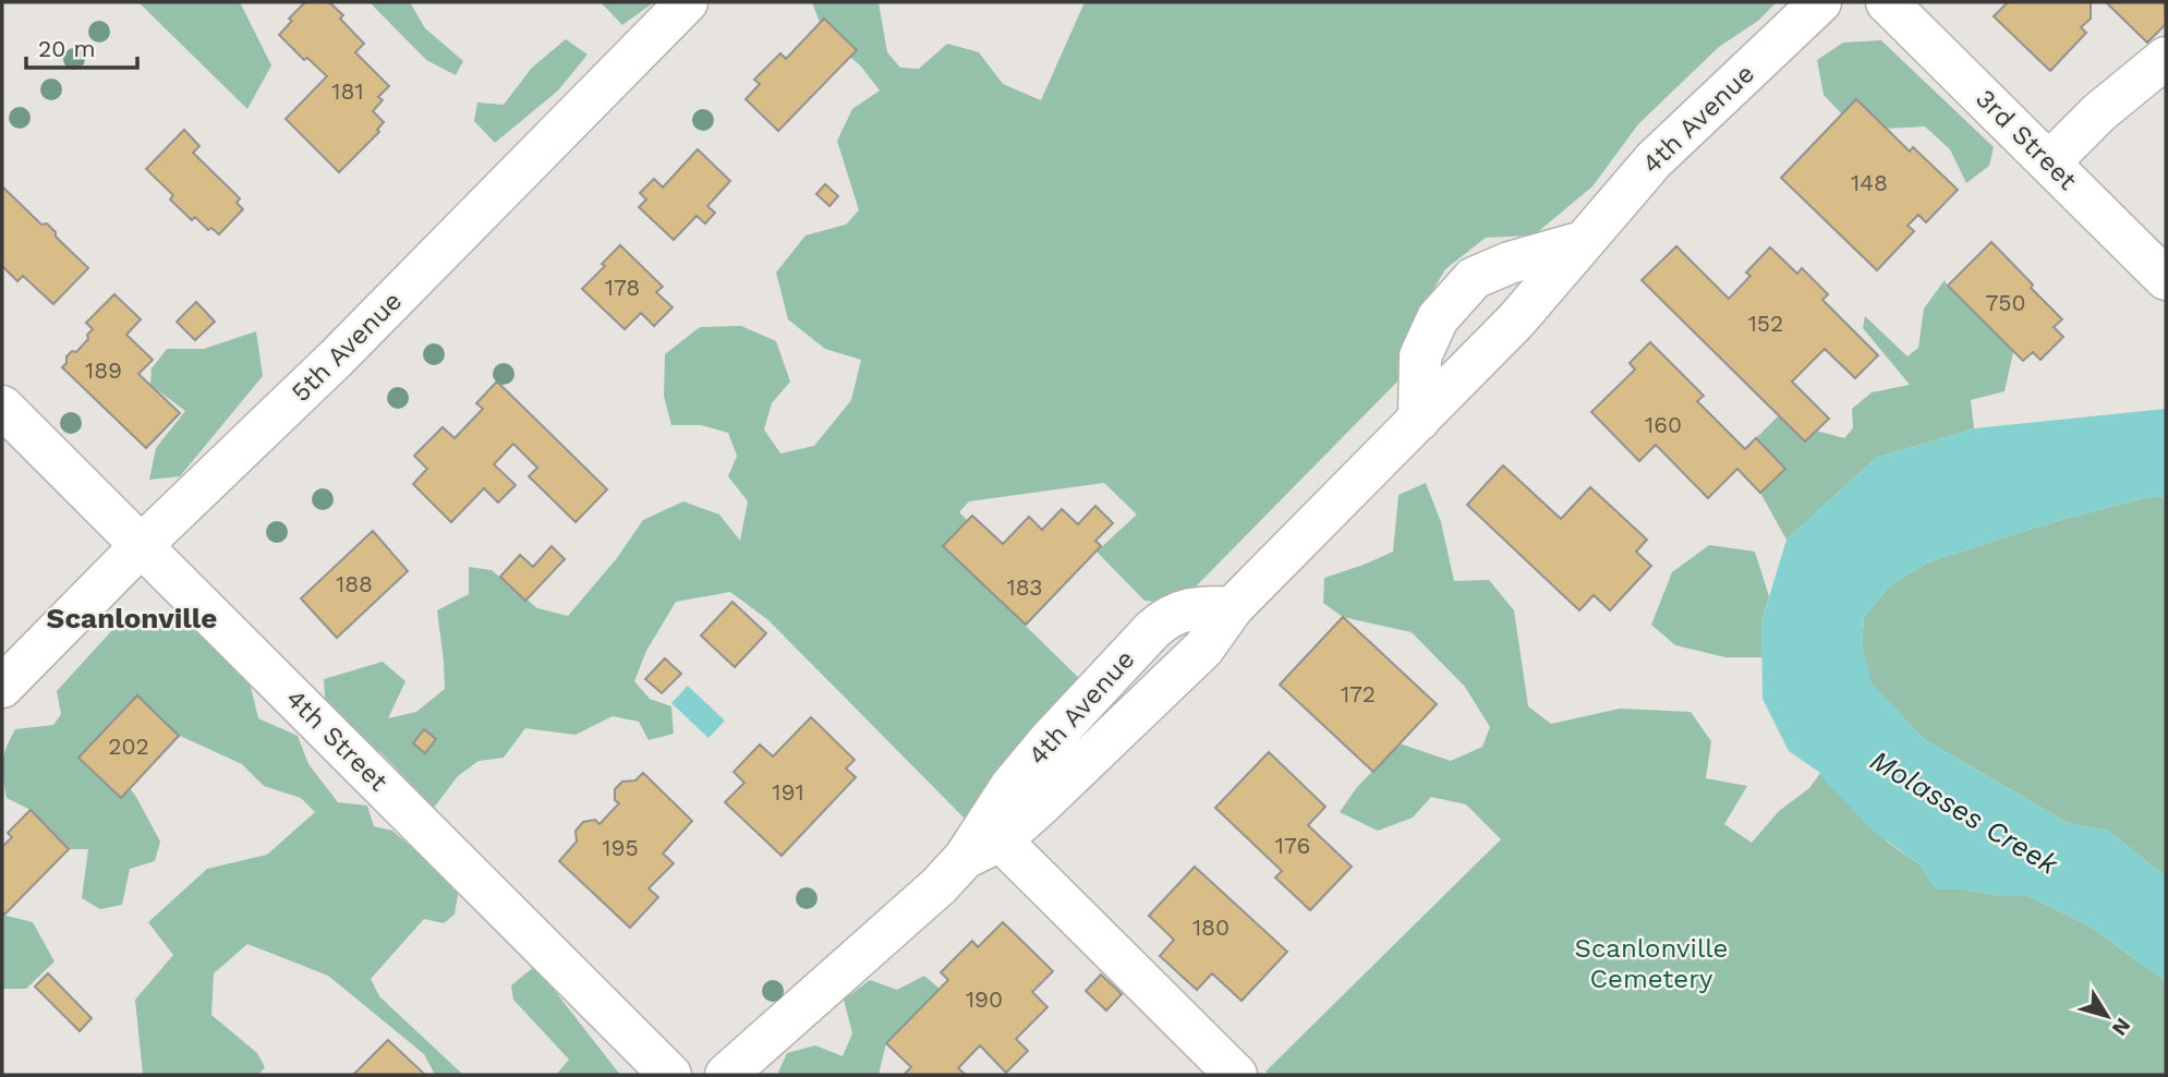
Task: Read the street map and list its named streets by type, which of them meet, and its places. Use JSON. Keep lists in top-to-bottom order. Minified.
{"streets":{"street":["4th Avenue","3rd Street","5th Avenue","4th Street"]},"crossings":[["5th Avenue","4th Street"]],"districts":["Scanlonville"],"water":["Molasses Creek"],"parks":["Scanlonville Cemetery"],"house_numbers":["181","148","178","750","152","189","160","188","183","172","202","191","176","195","180","190"],"scale_bar":"20 m","north":"bottom right"}
